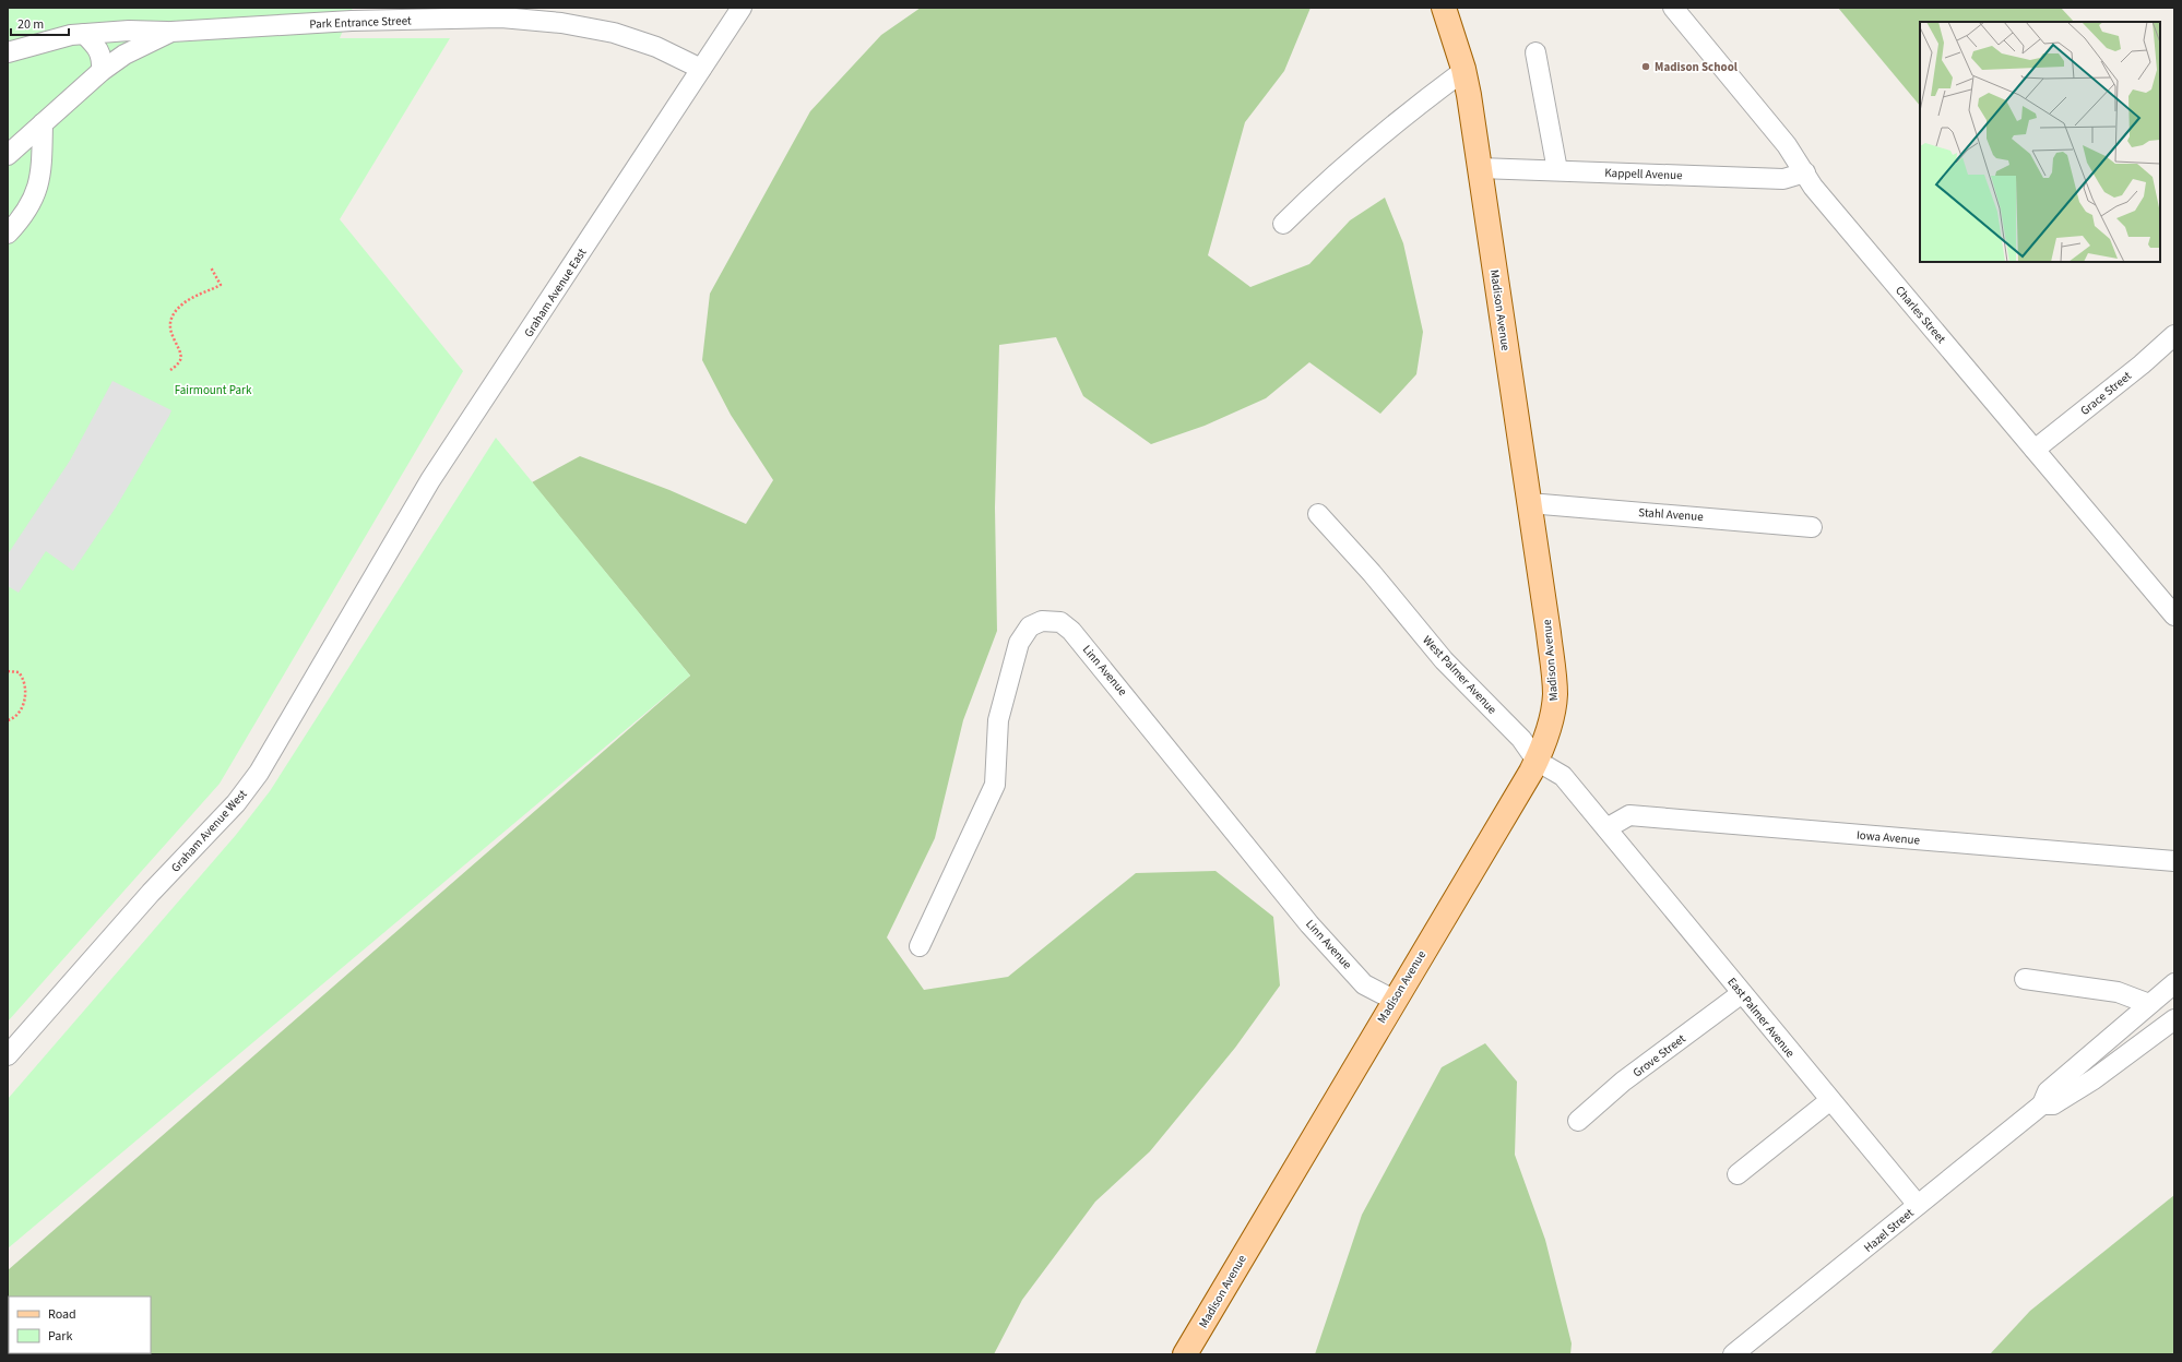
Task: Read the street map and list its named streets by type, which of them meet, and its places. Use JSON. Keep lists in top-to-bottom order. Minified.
{"streets":{"main road":["Madison Avenue"],"street":["Park Entrance Street","Kappell Avenue","Graham Avenue East","Charles Street","Grace Street","Stahl Avenue","Linn Avenue","West Palmer Avenue","Graham Avenue West","Iowa Avenue","East Palmer Avenue","Grove Street","Hazel Street"]},"crossings":[["Park Entrance Street","Graham Avenue East"],["Kappell Avenue","Madison Avenue"],["Kappell Avenue","Charles Street"],["Graham Avenue East","Graham Avenue West"],["Madison Avenue","Stahl Avenue"],["Madison Avenue","Linn Avenue"],["Madison Avenue","West Palmer Avenue"],["Charles Street","Grace Street"],["West Palmer Avenue","Iowa Avenue"],["West Palmer Avenue","East Palmer Avenue"],["Iowa Avenue","East Palmer Avenue"],["East Palmer Avenue","Grove Street"],["East Palmer Avenue","Hazel Street"]],"parks":["Fairmount Park"],"places":["Madison School"],"legend":["Road","Park"],"scale_bar":"20 m"}
